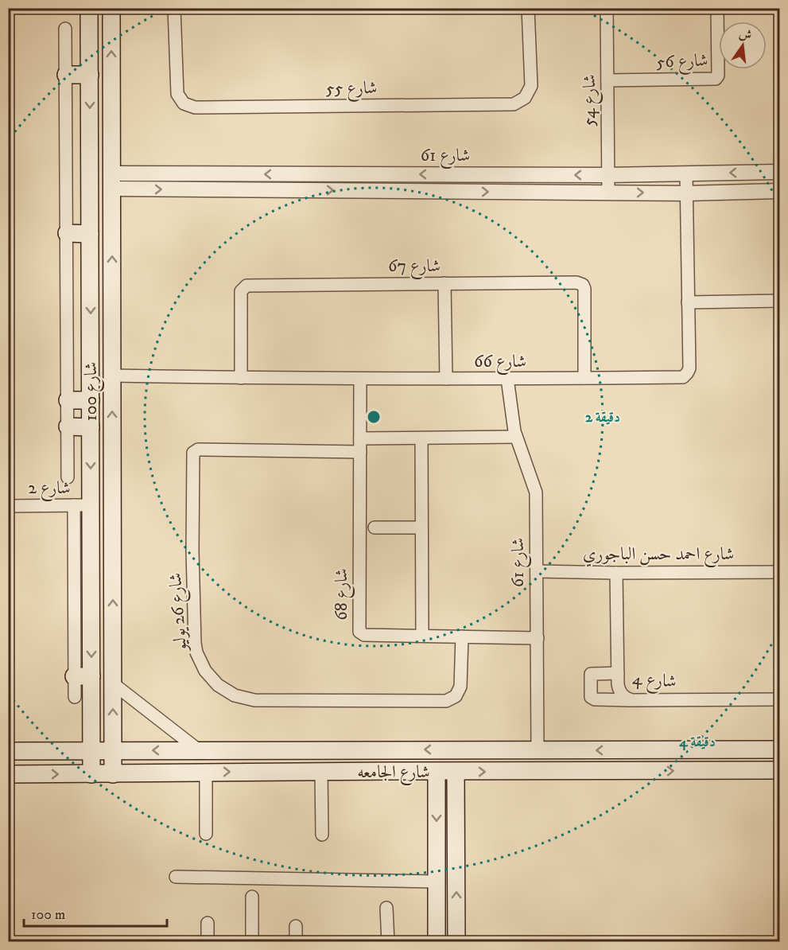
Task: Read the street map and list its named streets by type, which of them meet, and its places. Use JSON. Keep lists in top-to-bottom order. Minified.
{"streets":{"main road":["شارع 100","شارع الجامعه"],"street":["شارع 56","شارع 55","شارع 54","شارع 61","شارع 67","شارع 66","شارع 2","شارع احمد حسن الباجوري","شارع 68","شارع 26 يوليو","شارع 4"]},"crossings":[["شارع 56","شارع 54"],["شارع 54","شارع 61"],["شارع 61","شارع 66"],["شارع 61","شارع 100"],["شارع 61","شارع احمد حسن الباجوري"],["شارع 61","شارع 68"],["شارع 61","شارع الجامعه"],["شارع 67","شارع 66"],["شارع 66","شارع 100"],["شارع 66","شارع 68"],["شارع 100","شارع 2"],["شارع 100","شارع الجامعه"],["شارع احمد حسن الباجوري","شارع 4"],["شارع 68","شارع 26 يوليو"]],"scale_bar":"100 m","north":"top","rings":["2 دقيقة","4 دقيقة"]}
